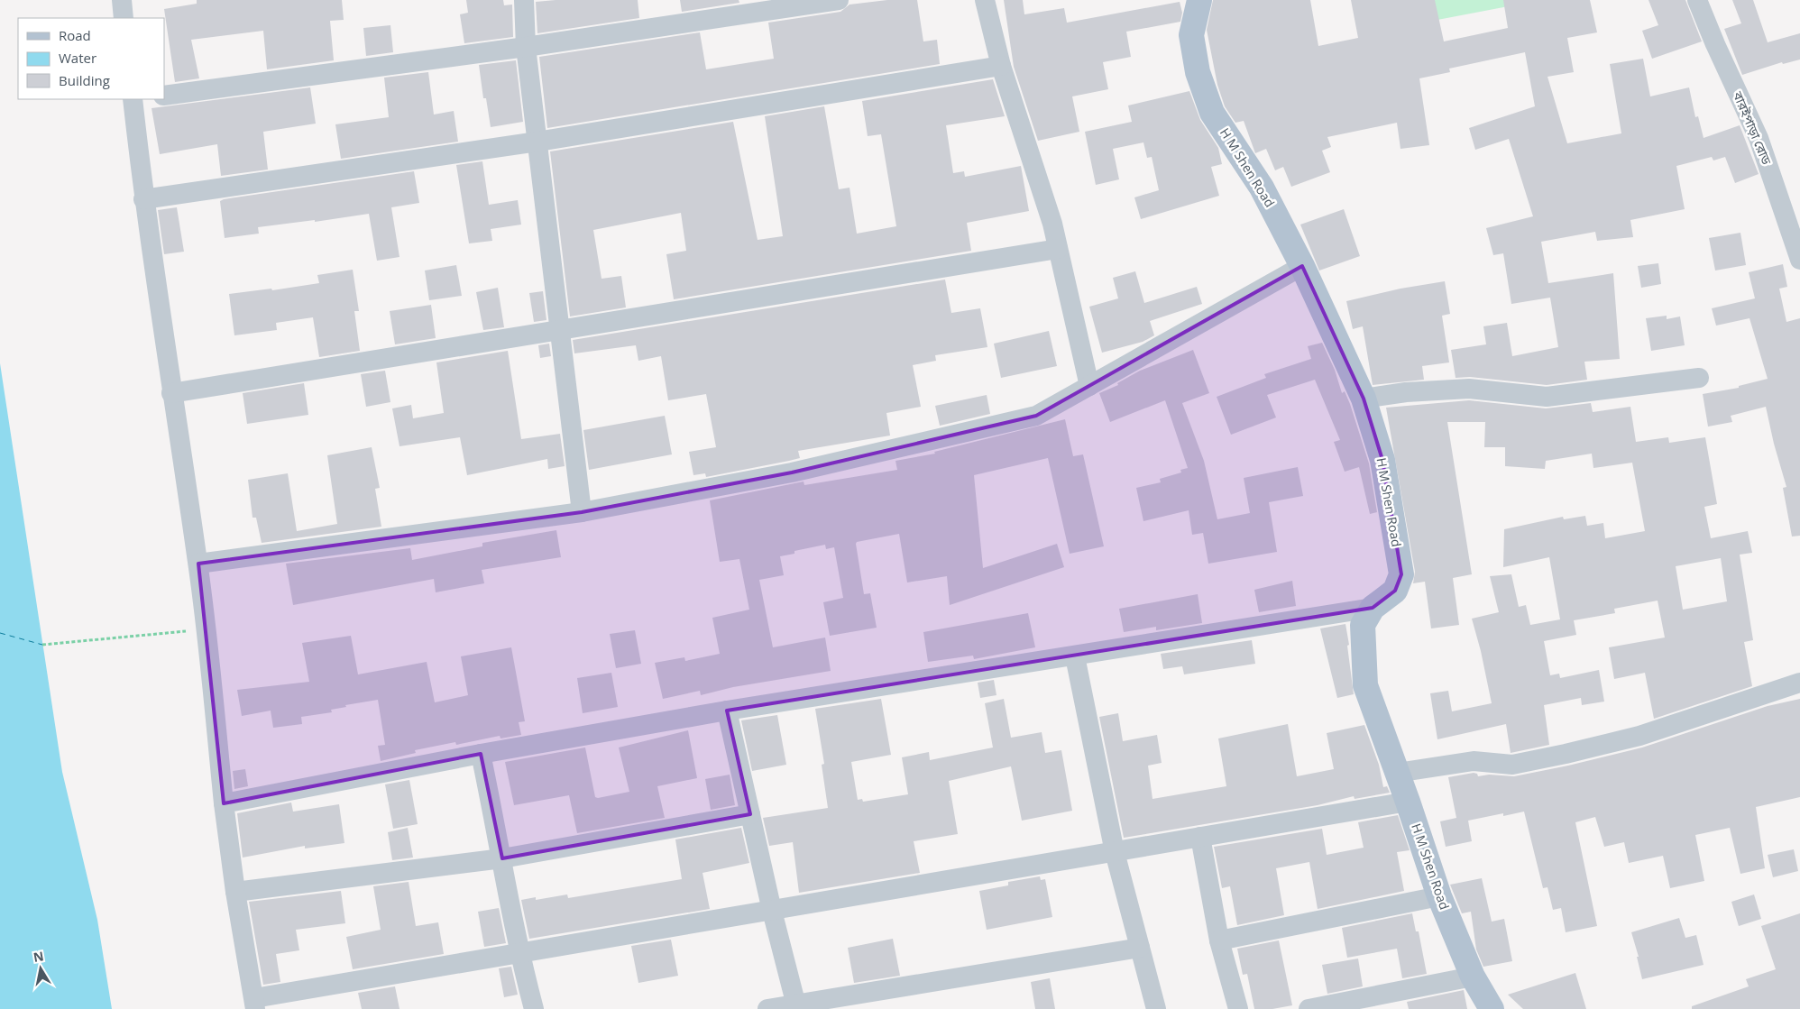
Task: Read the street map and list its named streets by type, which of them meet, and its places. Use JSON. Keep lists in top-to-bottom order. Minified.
{"streets":{"main road":["H M Shen Road"],"street":["বারইপাড়া রোড"]},"legend":["Road","Water","Building"],"north":"top"}
